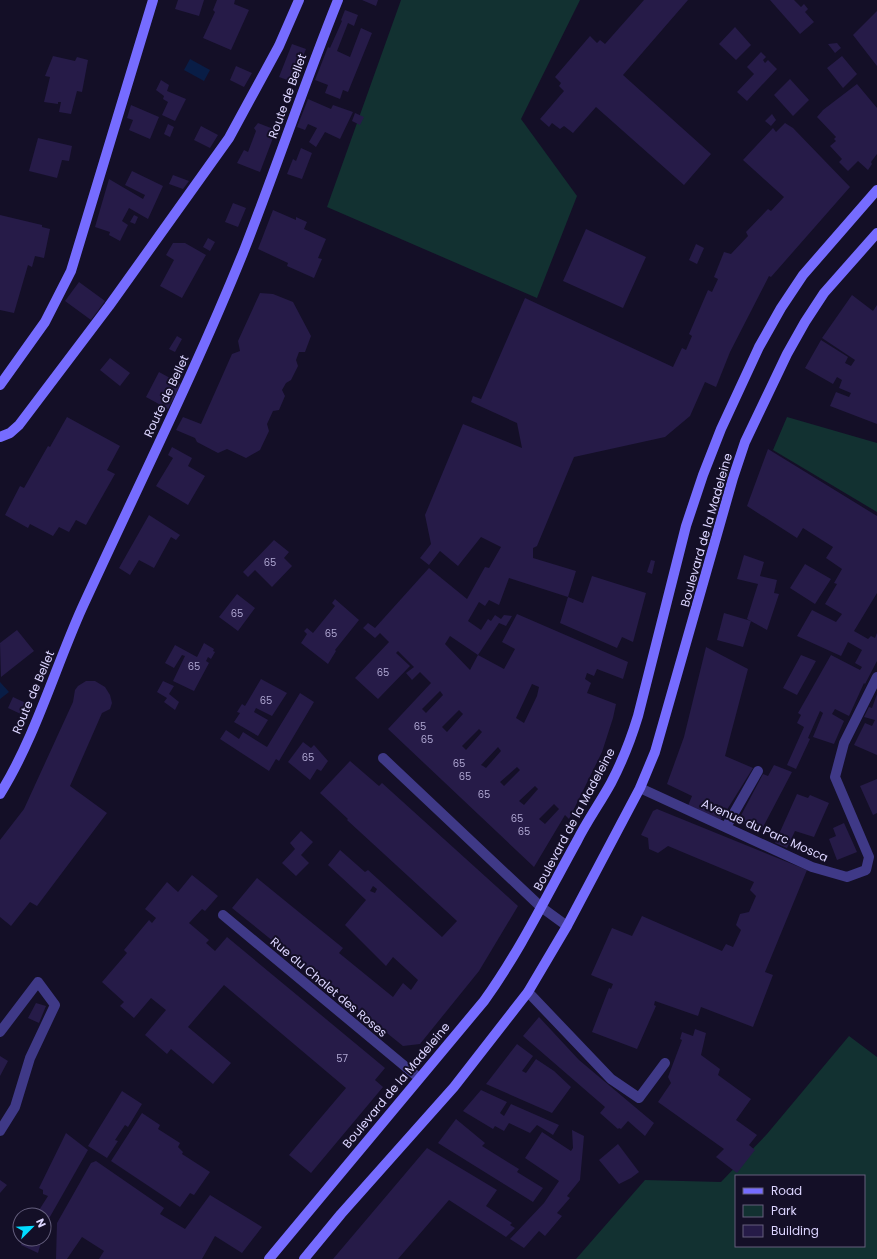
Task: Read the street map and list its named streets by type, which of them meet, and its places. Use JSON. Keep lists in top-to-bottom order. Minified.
{"streets":{"street":["Route de Bellet","Boulevard de la Madeleine","Avenue du Parc Mosca","Rue du Chalet des Roses"]},"crossings":[["Boulevard de la Madeleine","Avenue du Parc Mosca"],["Boulevard de la Madeleine","Rue du Chalet des Roses"]],"house_numbers":["65","65","65","65","65","65","65","65","65","65","65","65","65","65","57"],"legend":["Road","Park","Building"],"north":"top right"}
